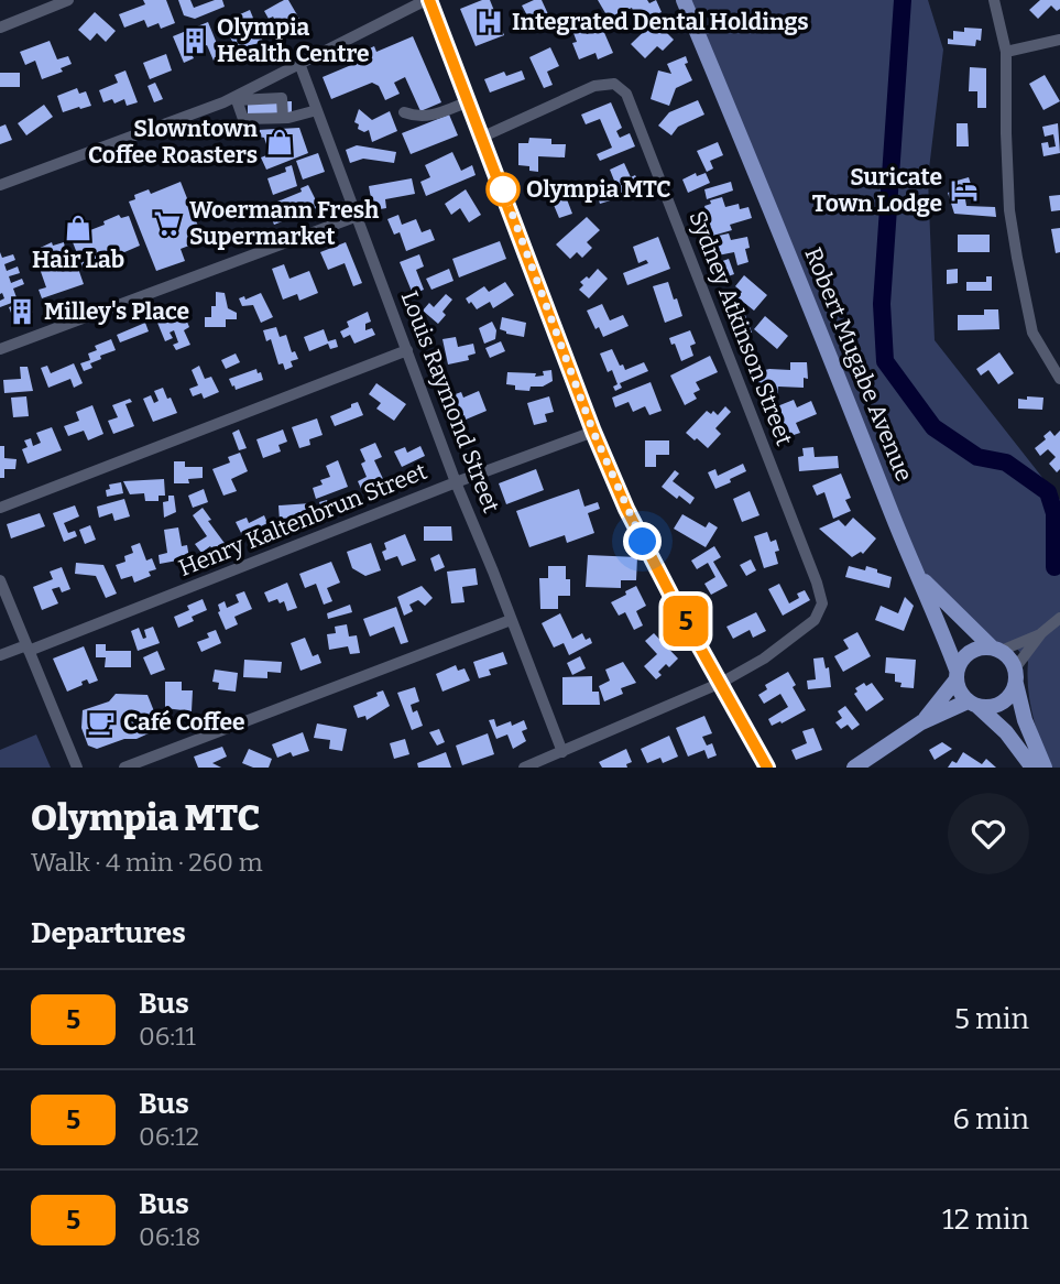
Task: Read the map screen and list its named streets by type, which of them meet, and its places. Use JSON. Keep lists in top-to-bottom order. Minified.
{"streets":{"main road":["Robert Mugabe Avenue"],"street":["Sydney Atkinson Street","Louis Raymond Street","Henry Kaltenbrun Street"]},"crossings":[["Louis Raymond Street","Henry Kaltenbrun Street"]],"places":{"hospital":["Integrated Dental Holdings"],"building":["Olympia Health Centre","Milley's Place"],"shop":["Slowntown Coffee Roasters","Hair Lab"],"other":["Olympia MTC"],"hotel":["Suricate Town Lodge"],"supermarket":["Woermann Fresh Supermarket"],"cafe":["Café Coffee"]},"lines":["bus line 5"],"page":{"on_map":"5","heading":[["Olympia MTC","Walk · 4 min · 260 m"],"Departures"],"list":[{"mark":"5","name":"Bus","note":"06:11","value":"5 min"},{"mark":"5","name":"Bus","note":"06:12","value":"6 min"},{"mark":"5","name":"Bus","note":"06:18","value":"12 min"}]}}
